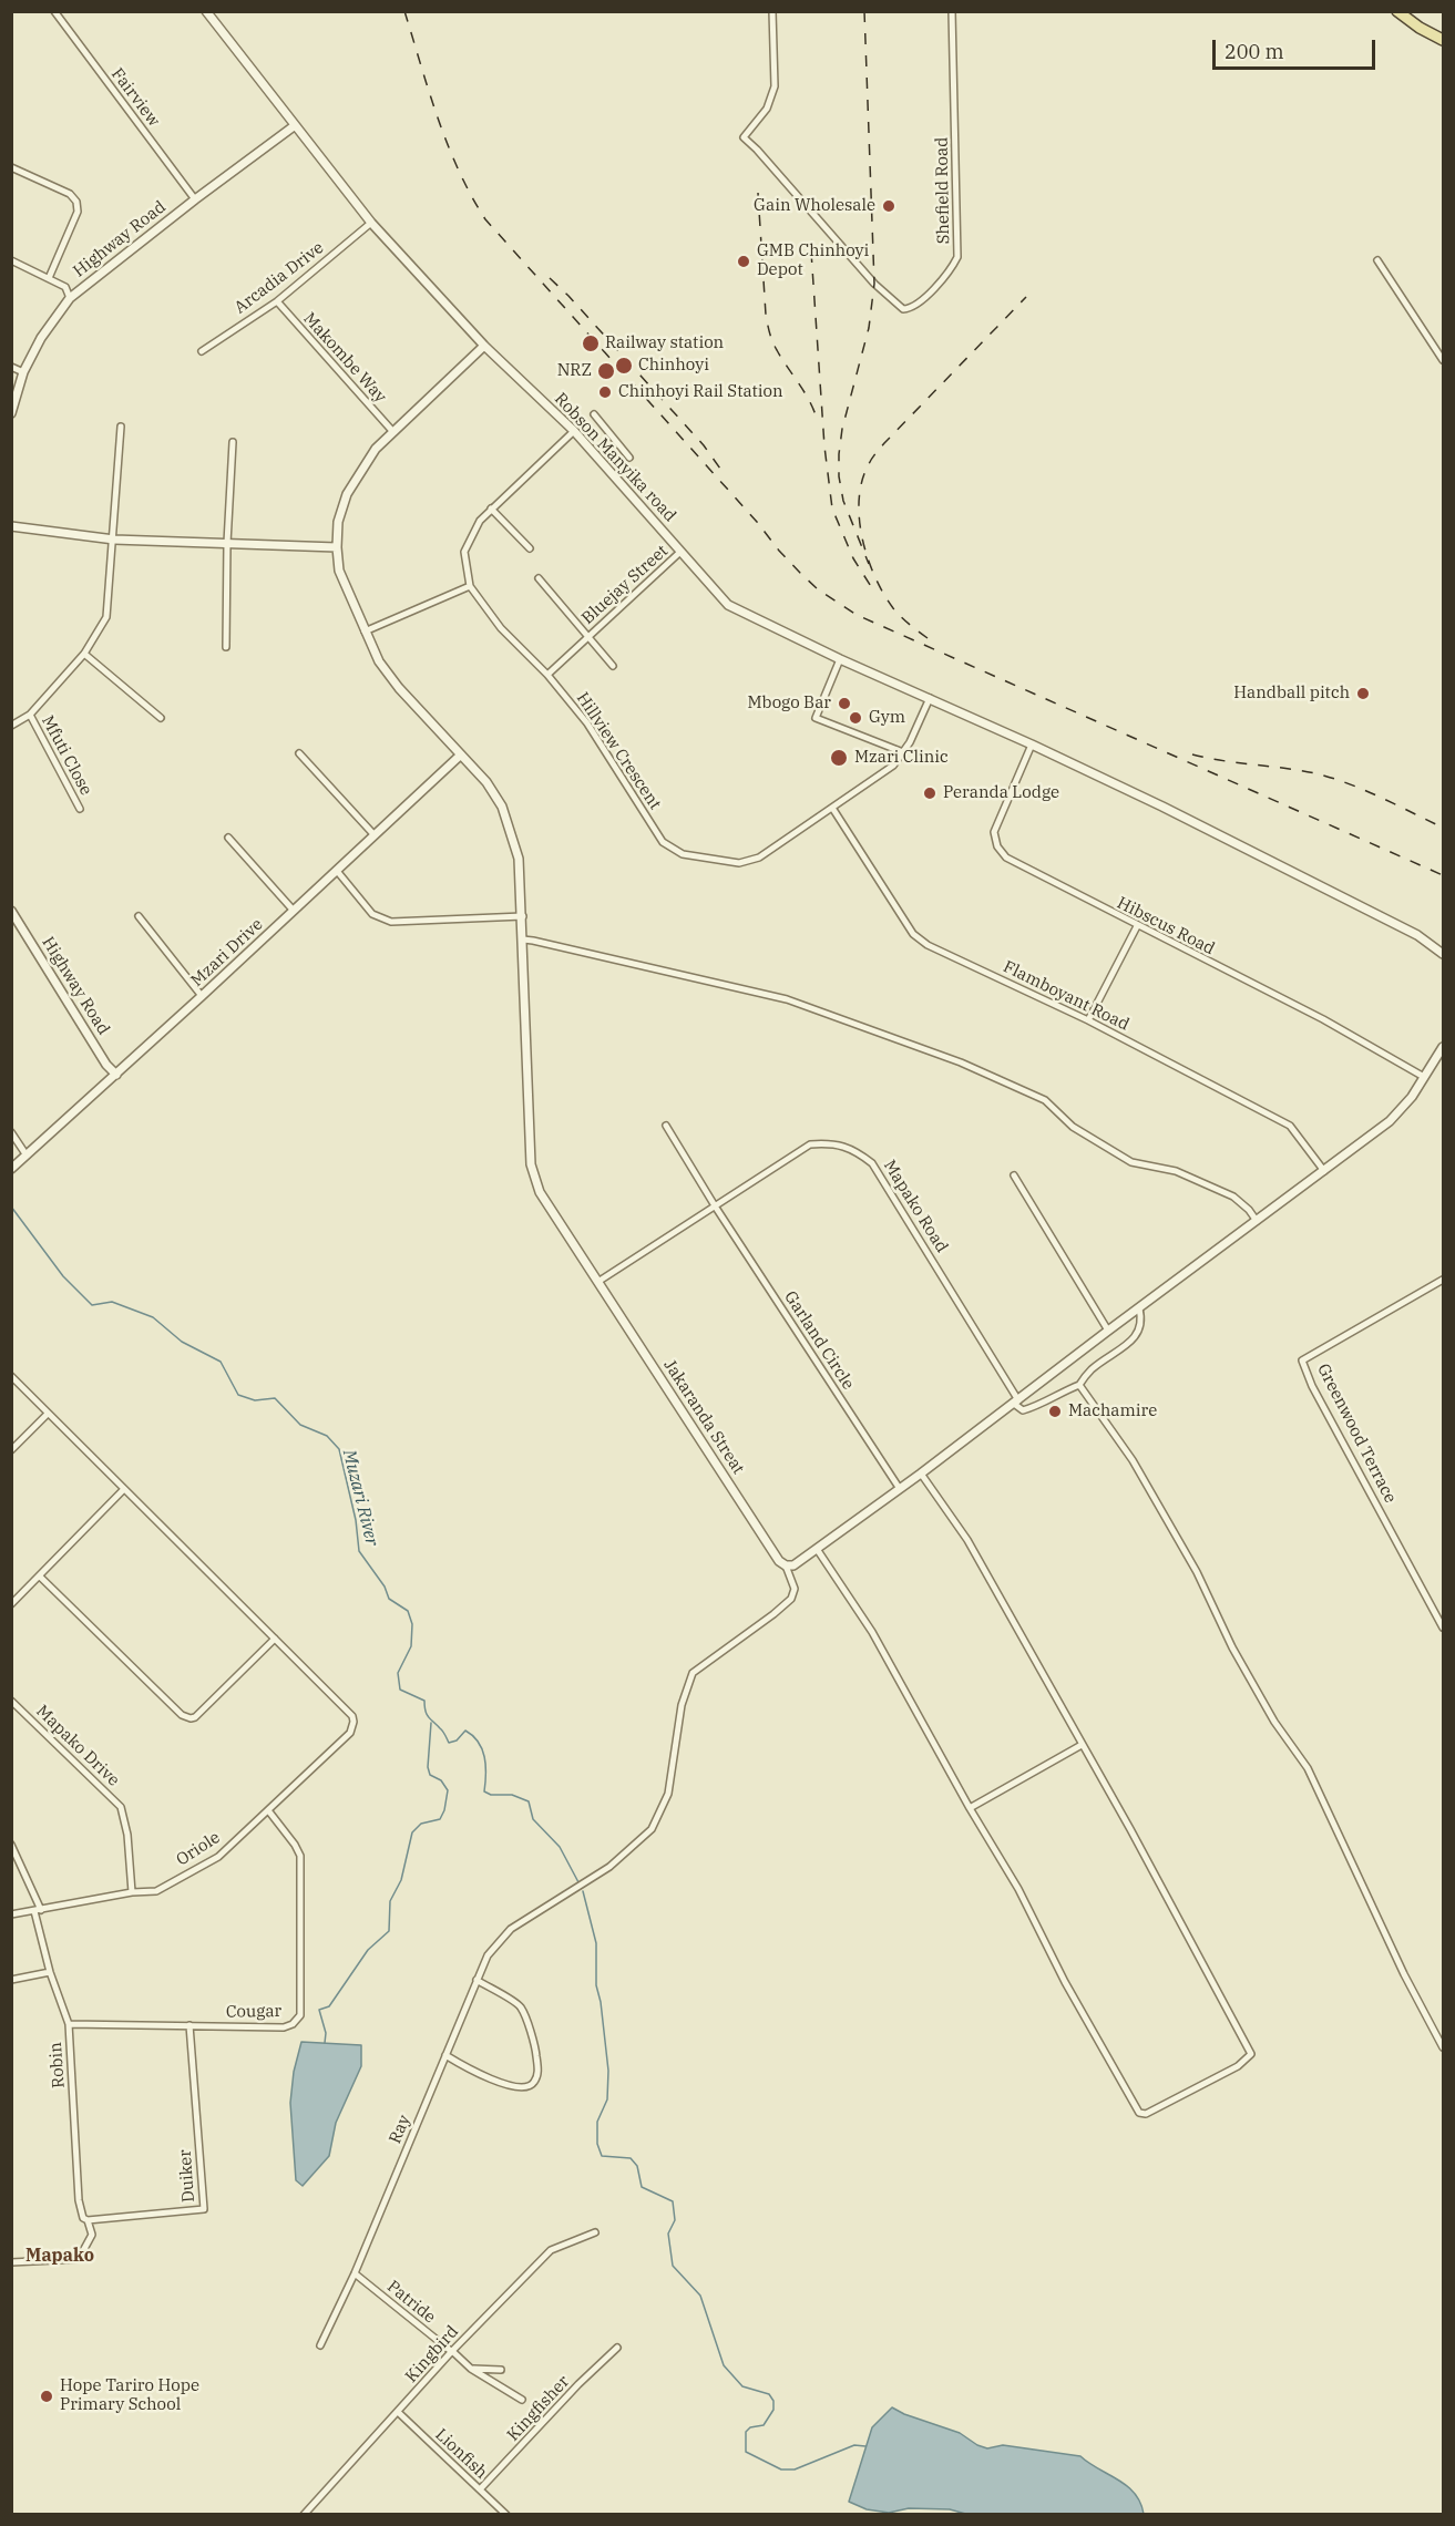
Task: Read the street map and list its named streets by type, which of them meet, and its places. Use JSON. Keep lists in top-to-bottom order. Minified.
{"streets":{"street":["Fairview","Shefield Road","Highway Road","Arcadia Drive","Makombe Way","Robson Manyika road","Bluejay Street","Hillview Crescent","Mfuti Close","Hibscus Road","Mzari Drive","Flamboyant Road","Mapako Road","Garland Circle","Jakaranda Streat","Greenwood Terrace","Mapako Drive","Oriole","Cougar","Robin","Ray","Duiker","Patride","Kingbird","Kingfisher","Lionfish"]},"crossings":[["Fairview","Highway Road"],["Highway Road","Robson Manyika road"],["Highway Road","Mzari Drive"],["Arcadia Drive","Makombe Way"],["Arcadia Drive","Robson Manyika road"],["Robson Manyika road","Bluejay Street"],["Robson Manyika road","Hillview Crescent"],["Robson Manyika road","Hibscus Road"],["Bluejay Street","Hillview Crescent"],["Hillview Crescent","Flamboyant Road"],["Mzari Drive","Jakaranda Streat"],["Mapako Road","Garland Circle"],["Mapako Road","Jakaranda Streat"],["Jakaranda Streat","Ray"],["Mapako Drive","Oriole"],["Oriole","Cougar"],["Oriole","Robin"],["Cougar","Robin"],["Cougar","Duiker"],["Robin","Duiker"],["Ray","Patride"],["Patride","Kingbird"],["Kingbird","Lionfish"],["Kingfisher","Lionfish"]],"districts":["Mapako"],"water":["Muzari River"],"places":["Gain Wholesale","GMB Chinhoyi Depot","Railway station","Chinhoyi","NRZ","Chinhoyi Rail Station","Handball pitch","Mbogo Bar","Gym","Mzari Clinic","Peranda Lodge","Machamire","Hope Tariro Hope Primary School"],"scale_bar":"200 m"}
